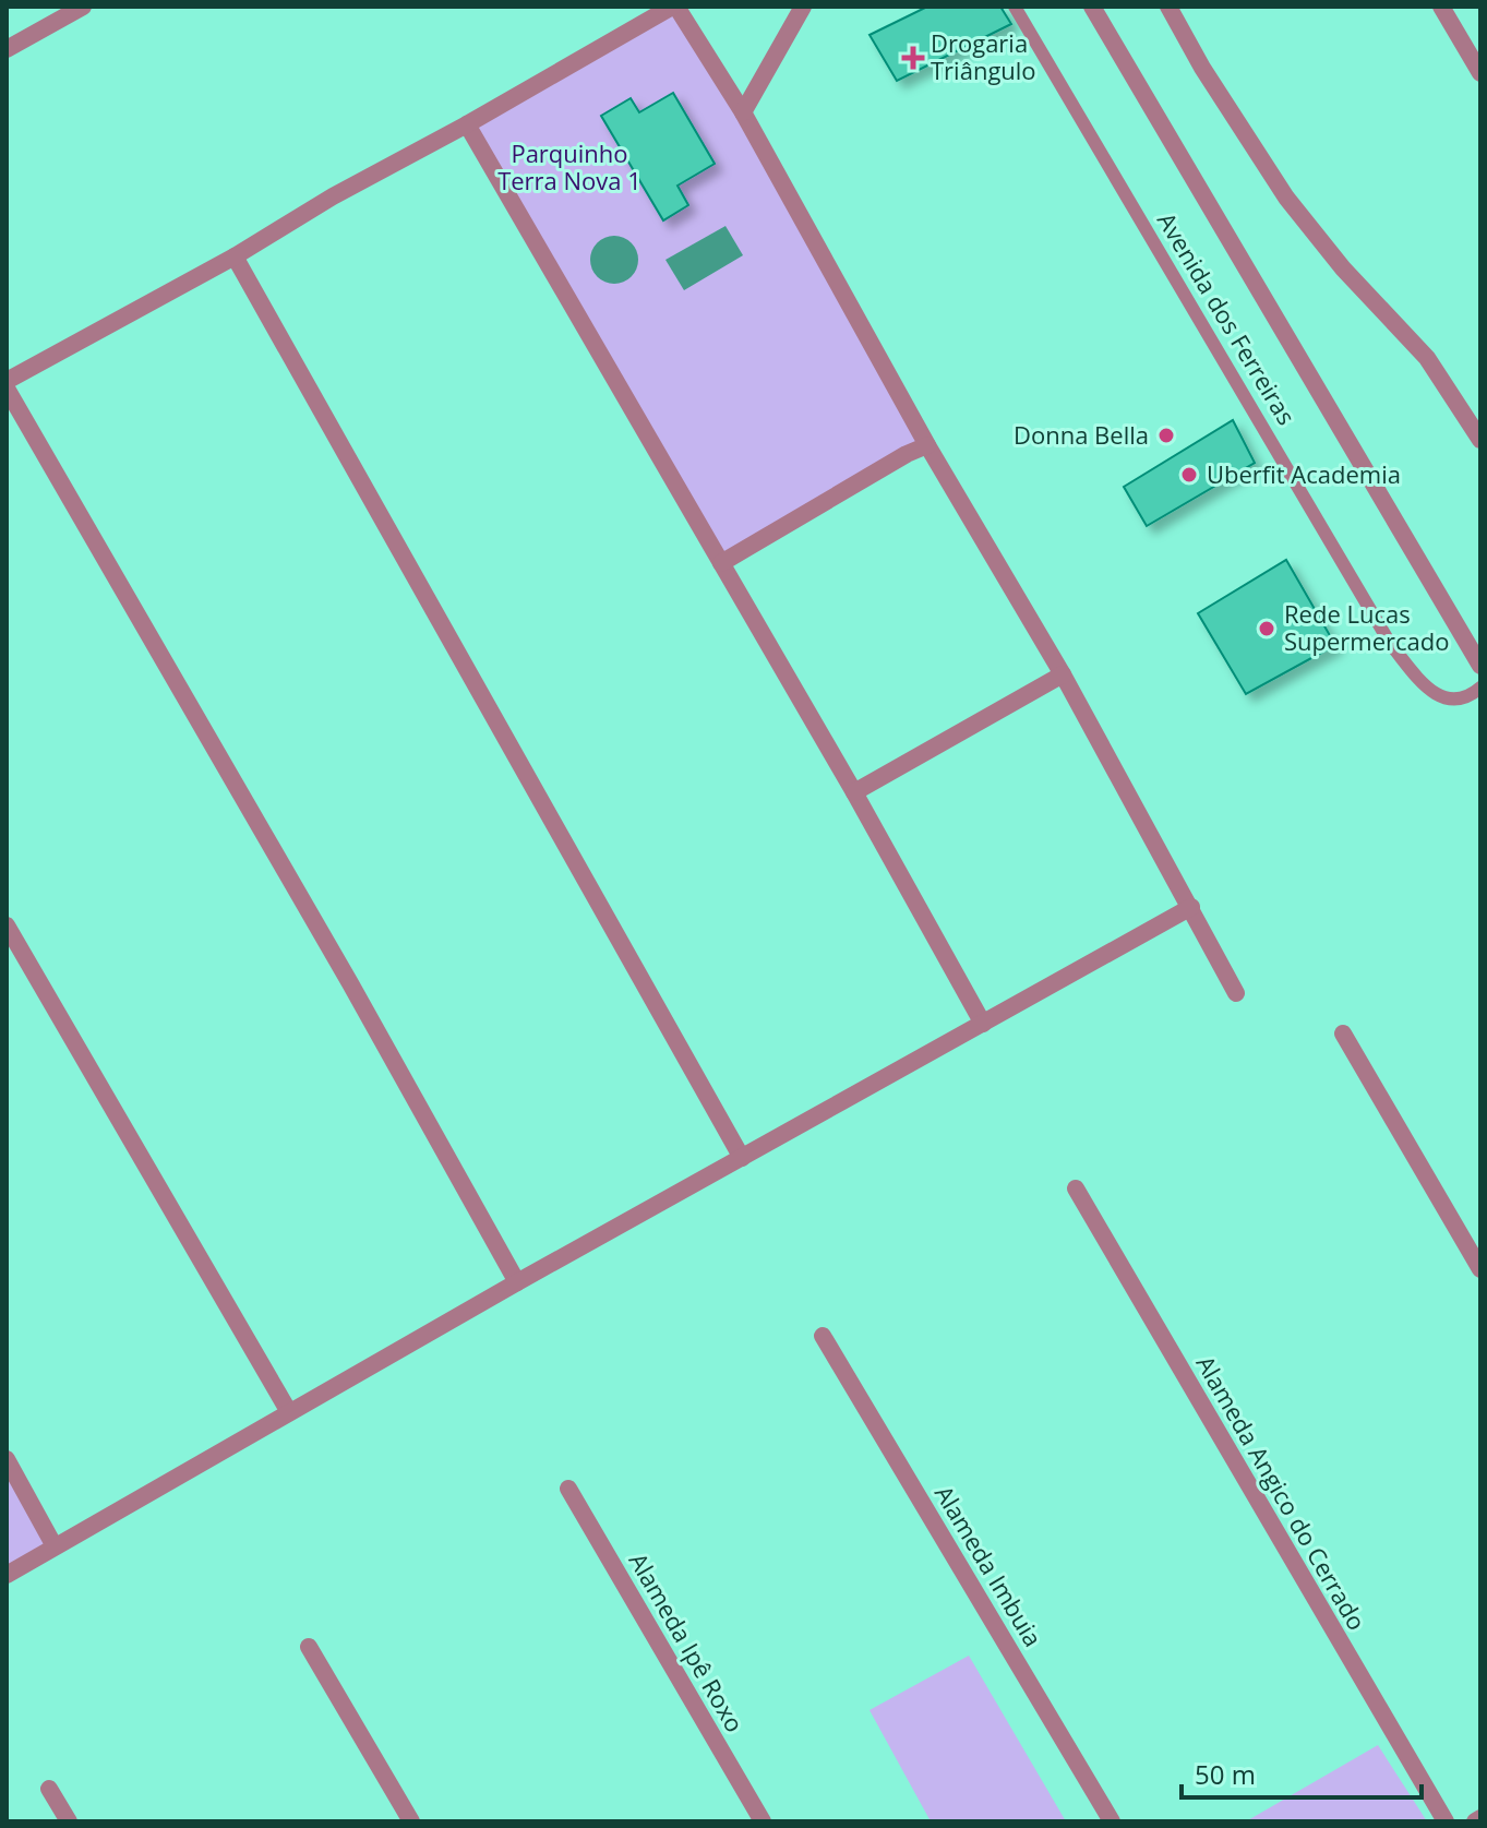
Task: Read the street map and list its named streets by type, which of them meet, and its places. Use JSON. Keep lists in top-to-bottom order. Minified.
{"streets":{"street":["Avenida dos Ferreiras","Alameda Angico do Cerrado","Alameda Imbuia","Alameda Ipê Roxo"]},"parks":["Parquinho Terra Nova 1"],"places":{"health":["Drogaria Triângulo"],"other":["Donna Bella","Uberfit Academia","Rede Lucas Supermercado"]},"scale_bar":"50 m"}
